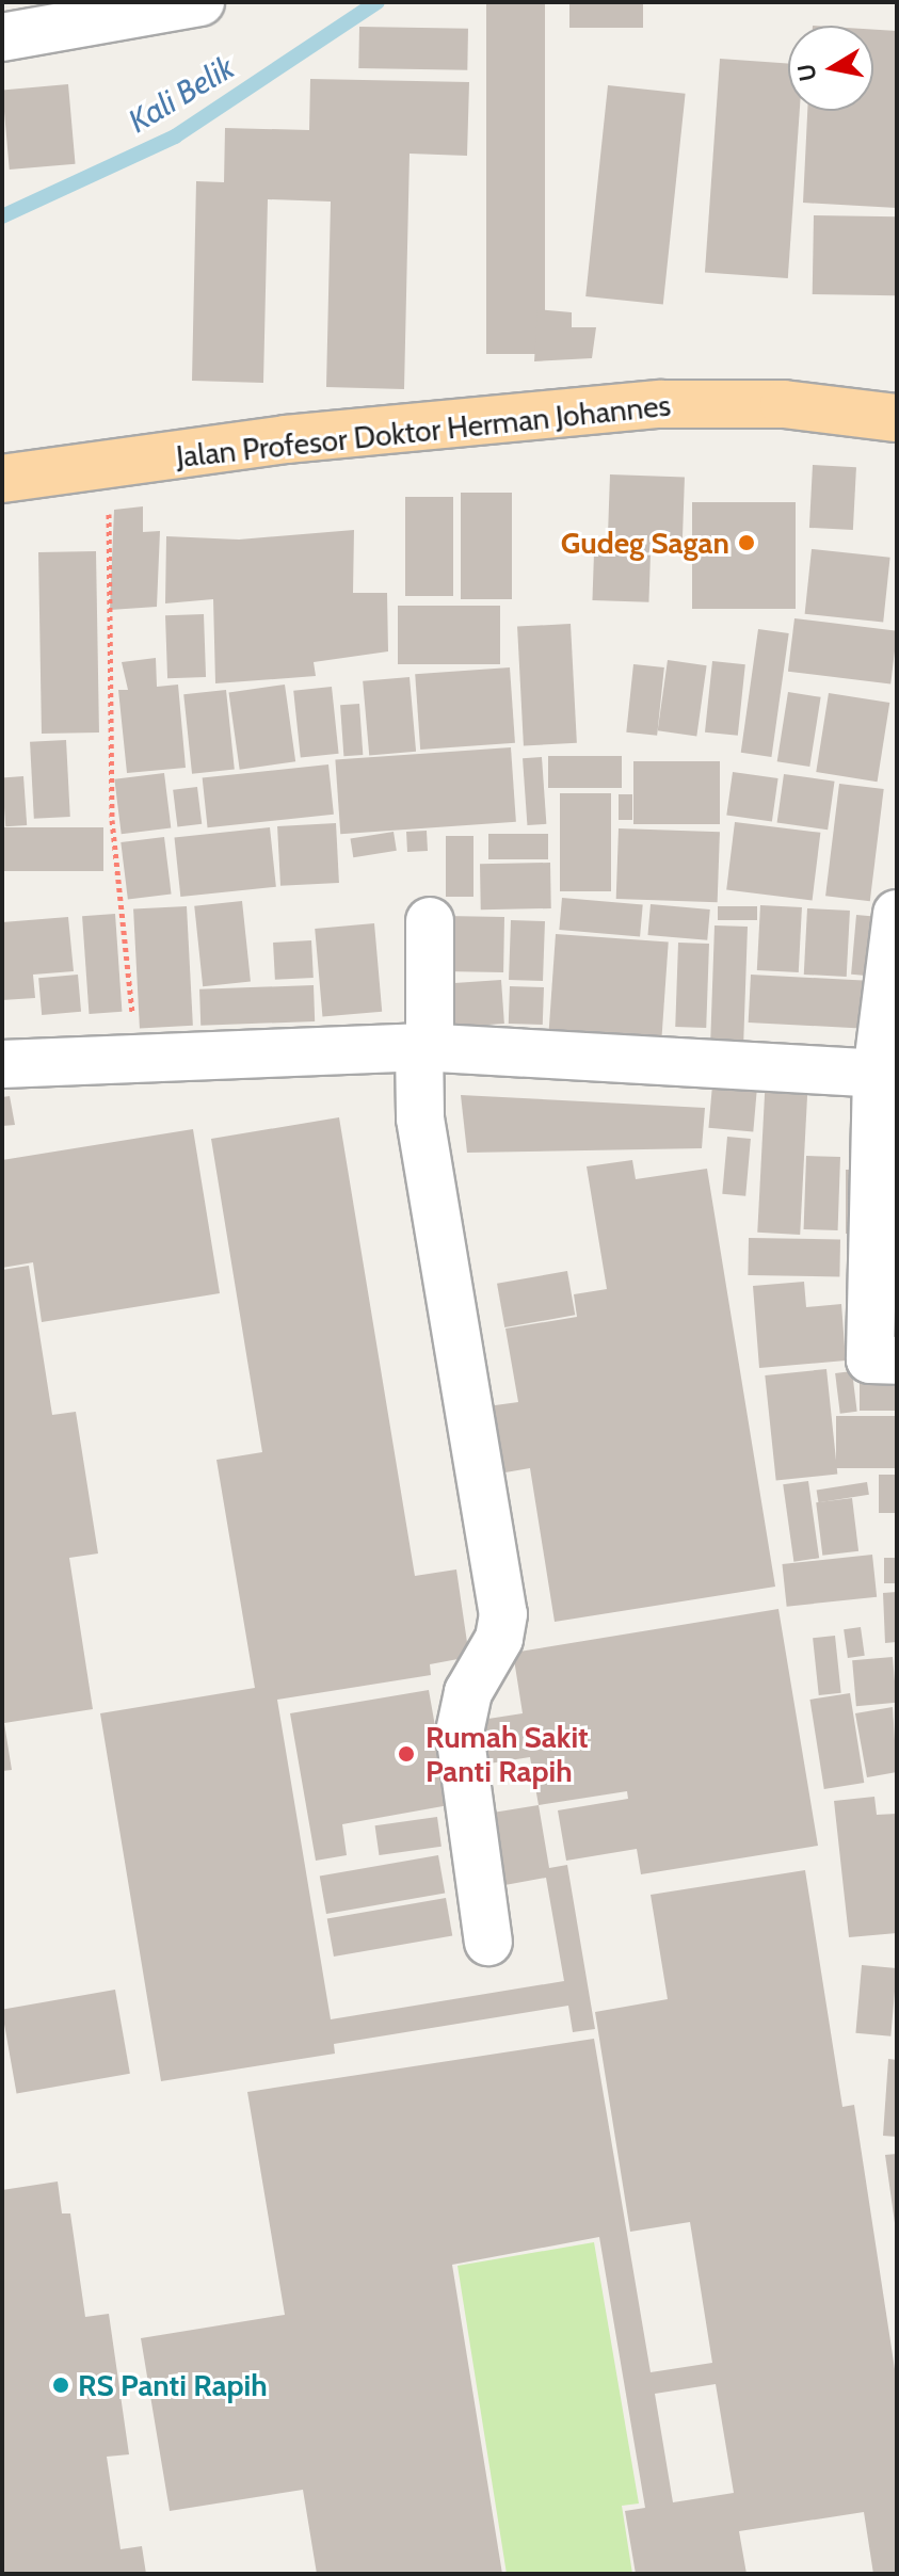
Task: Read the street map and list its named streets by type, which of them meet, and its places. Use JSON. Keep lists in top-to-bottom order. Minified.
{"streets":{"main road":["Jalan Profesor Doktor Herman Johannes"]},"water":["Kali Belik"],"places":["Gudeg Sagan","Rumah Sakit Panti Rapih","RS Panti Rapih"],"north":"left"}
